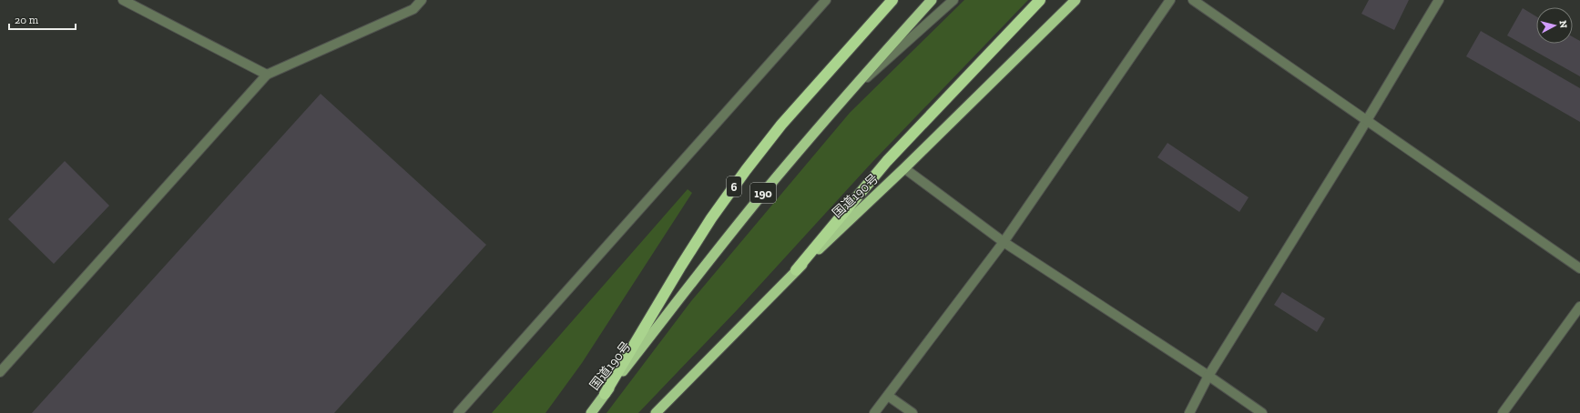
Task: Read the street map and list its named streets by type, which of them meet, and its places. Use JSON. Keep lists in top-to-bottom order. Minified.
{"streets":{"highway":["6","190","国道190号"]},"crossings":[["6","国道190号"]],"scale_bar":"20 m","north":"right"}
